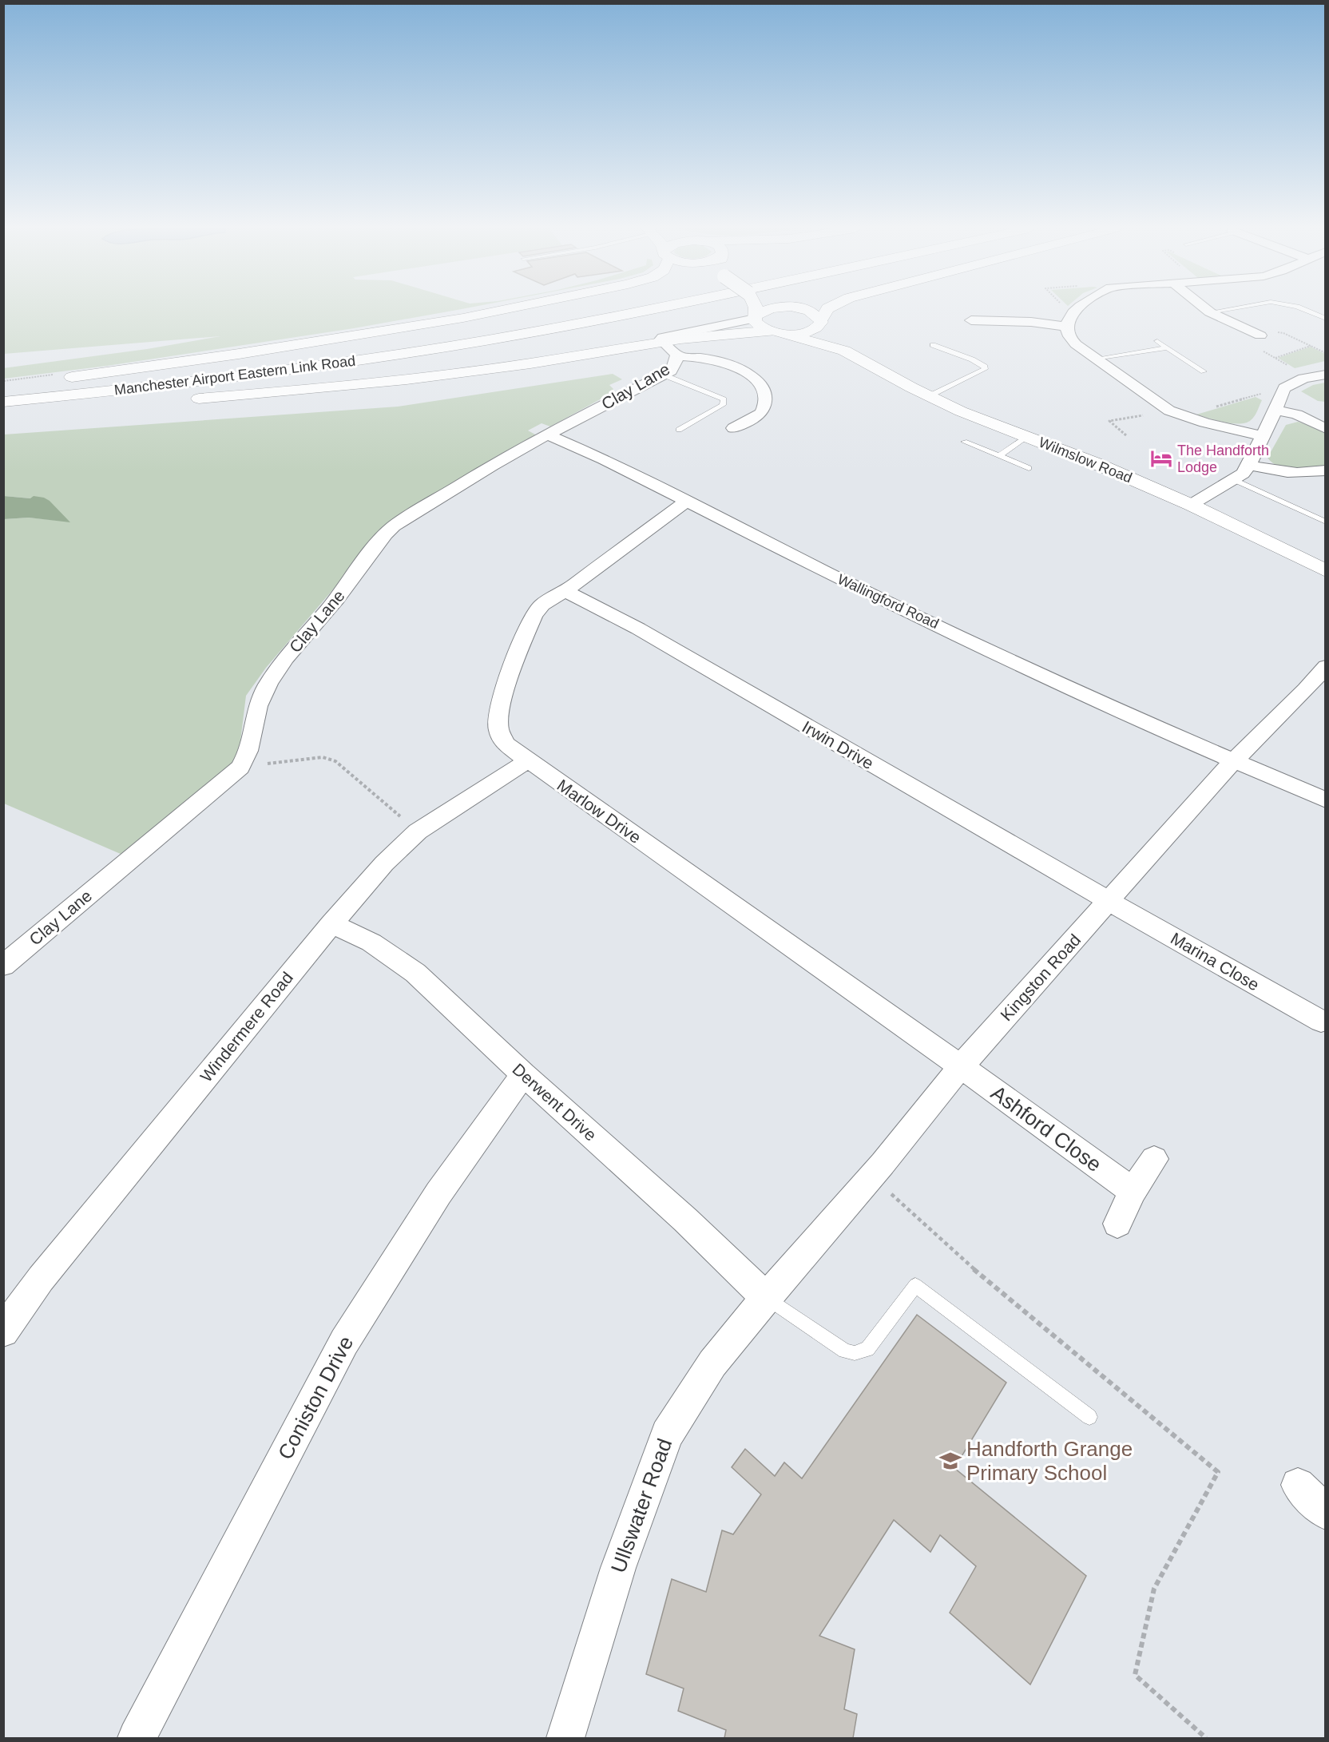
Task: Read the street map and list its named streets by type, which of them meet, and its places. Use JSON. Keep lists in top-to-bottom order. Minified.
{"streets":{"main road":["Manchester Airport Eastern Link Road","Wilmslow Road"],"street":["Clay Lane","Wallingford Road","Irwin Drive","Marlow Drive","Marina Close","Kingston Road","Windermere Road","Derwent Drive","Ashford Close","Coniston Drive","Ullswater Road"]},"crossings":[["Clay Lane","Wallingford Road"],["Wallingford Road","Marlow Drive"],["Wallingford Road","Kingston Road"],["Irwin Drive","Marlow Drive"],["Irwin Drive","Marina Close"],["Irwin Drive","Kingston Road"],["Marlow Drive","Kingston Road"],["Marlow Drive","Windermere Road"],["Marlow Drive","Ashford Close"],["Marina Close","Kingston Road"],["Kingston Road","Derwent Drive"],["Kingston Road","Ashford Close"],["Kingston Road","Ullswater Road"],["Windermere Road","Derwent Drive"],["Derwent Drive","Coniston Drive"],["Derwent Drive","Ullswater Road"]],"places":{"hotel":["The Handforth Lodge"],"school or university":["Handforth Grange Primary School"]}}
